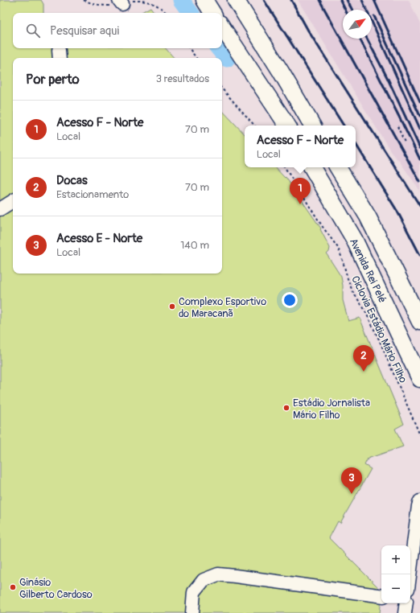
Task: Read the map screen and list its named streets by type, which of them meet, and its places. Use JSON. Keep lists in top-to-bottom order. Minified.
{"streets":{"main road":["Avenida Rei Pelé"],"path":["Ciclovia Estádio Mário Filho"]},"places":["Complexo Esportivo do Maracanã","Estádio Jornalista Mário Filho","Ginásio Gilberto Cardoso"],"north":"top right","page":{"search":"Pesquisar aqui","heading":["Por perto","3 resultados"],"list":[{"mark":"1","name":"Acesso F - Norte","note":"Local","value":"70 m"},{"mark":"2","name":"Docas","note":"Estacionamento","value":"70 m"},{"mark":"3","name":"Acesso E - Norte","note":"Local","value":"140 m"}],"popup":["Acesso F - Norte","Local"],"pins":["1","2","3"],"map_buttons":["+","−"]}}
